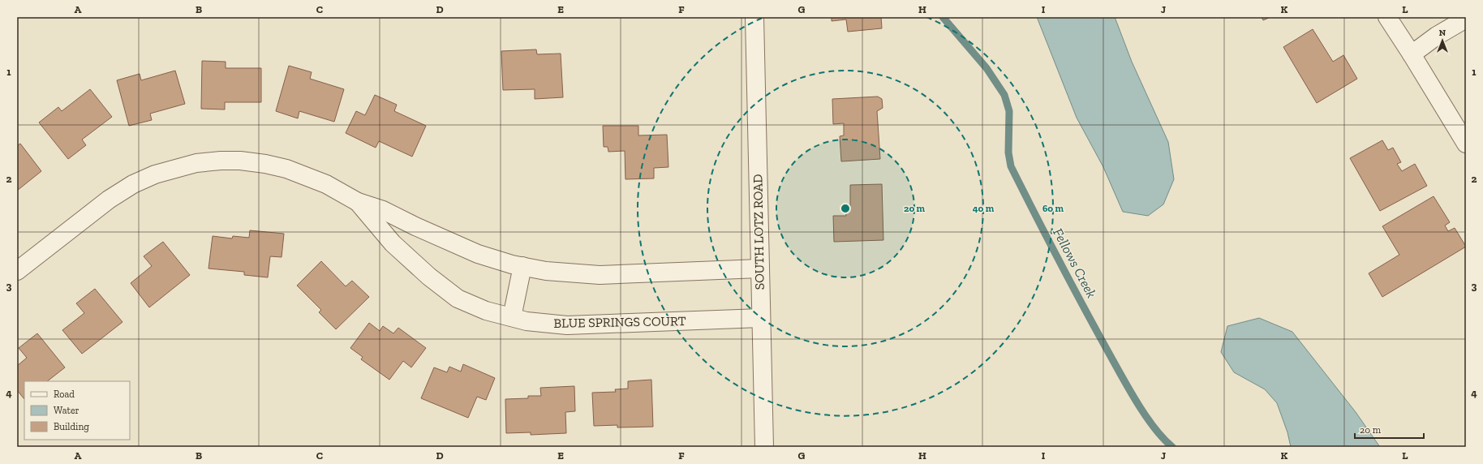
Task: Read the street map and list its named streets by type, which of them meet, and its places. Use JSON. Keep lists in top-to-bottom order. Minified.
{"streets":{"street":["SOUTH LOTZ ROAD","BLUE SPRINGS COURT"]},"crossings":[["SOUTH LOTZ ROAD","BLUE SPRINGS COURT"]],"water":["Fellows Creek"],"legend":["Road","Water","Building"],"scale_bar":"20 m","north":"top","grid":{"columns":["A","B","C","D","E","F","G","H","I","J","K","L"],"rows":["1","2","3","4"]},"rings":["20 m","40 m","60 m"]}
